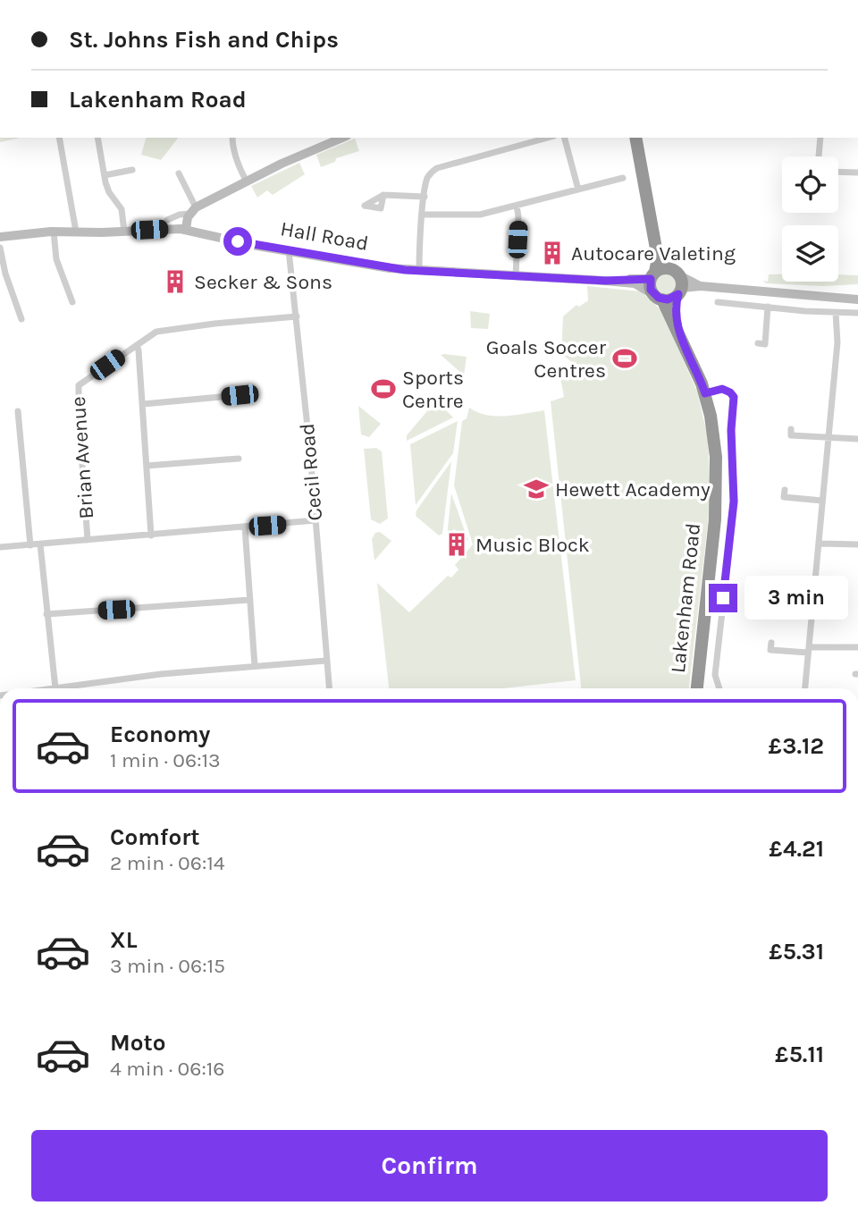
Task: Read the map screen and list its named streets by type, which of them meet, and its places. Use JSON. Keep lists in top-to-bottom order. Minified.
{"streets":{"highway":["Hall Road","Lakenham Road"],"street":["Brian Avenue","Cecil Road"]},"crossings":[["Hall Road","Cecil Road"],["Hall Road","Lakenham Road"],["Brian Avenue","Cecil Road"]],"places":{"building":["Autocare Valeting","Secker & Sons","Music Block"],"sports":["Goals Soccer Centres","Sports Centre"],"school or university":["Hewett Academy"]},"page":{"banner":["St. Johns Fish and Chips","Lakenham Road"],"bubble":"3 min","list":[{"name":"Economy","note":"1 min · 06:13","value":"£3.12"},{"name":"Comfort","note":"2 min · 06:14","value":"£4.21"},{"name":"XL","note":"3 min · 06:15","value":"£5.31"},{"name":"Moto","note":"4 min · 06:16","value":"£5.11"}],"buttons":"Confirm"}}
